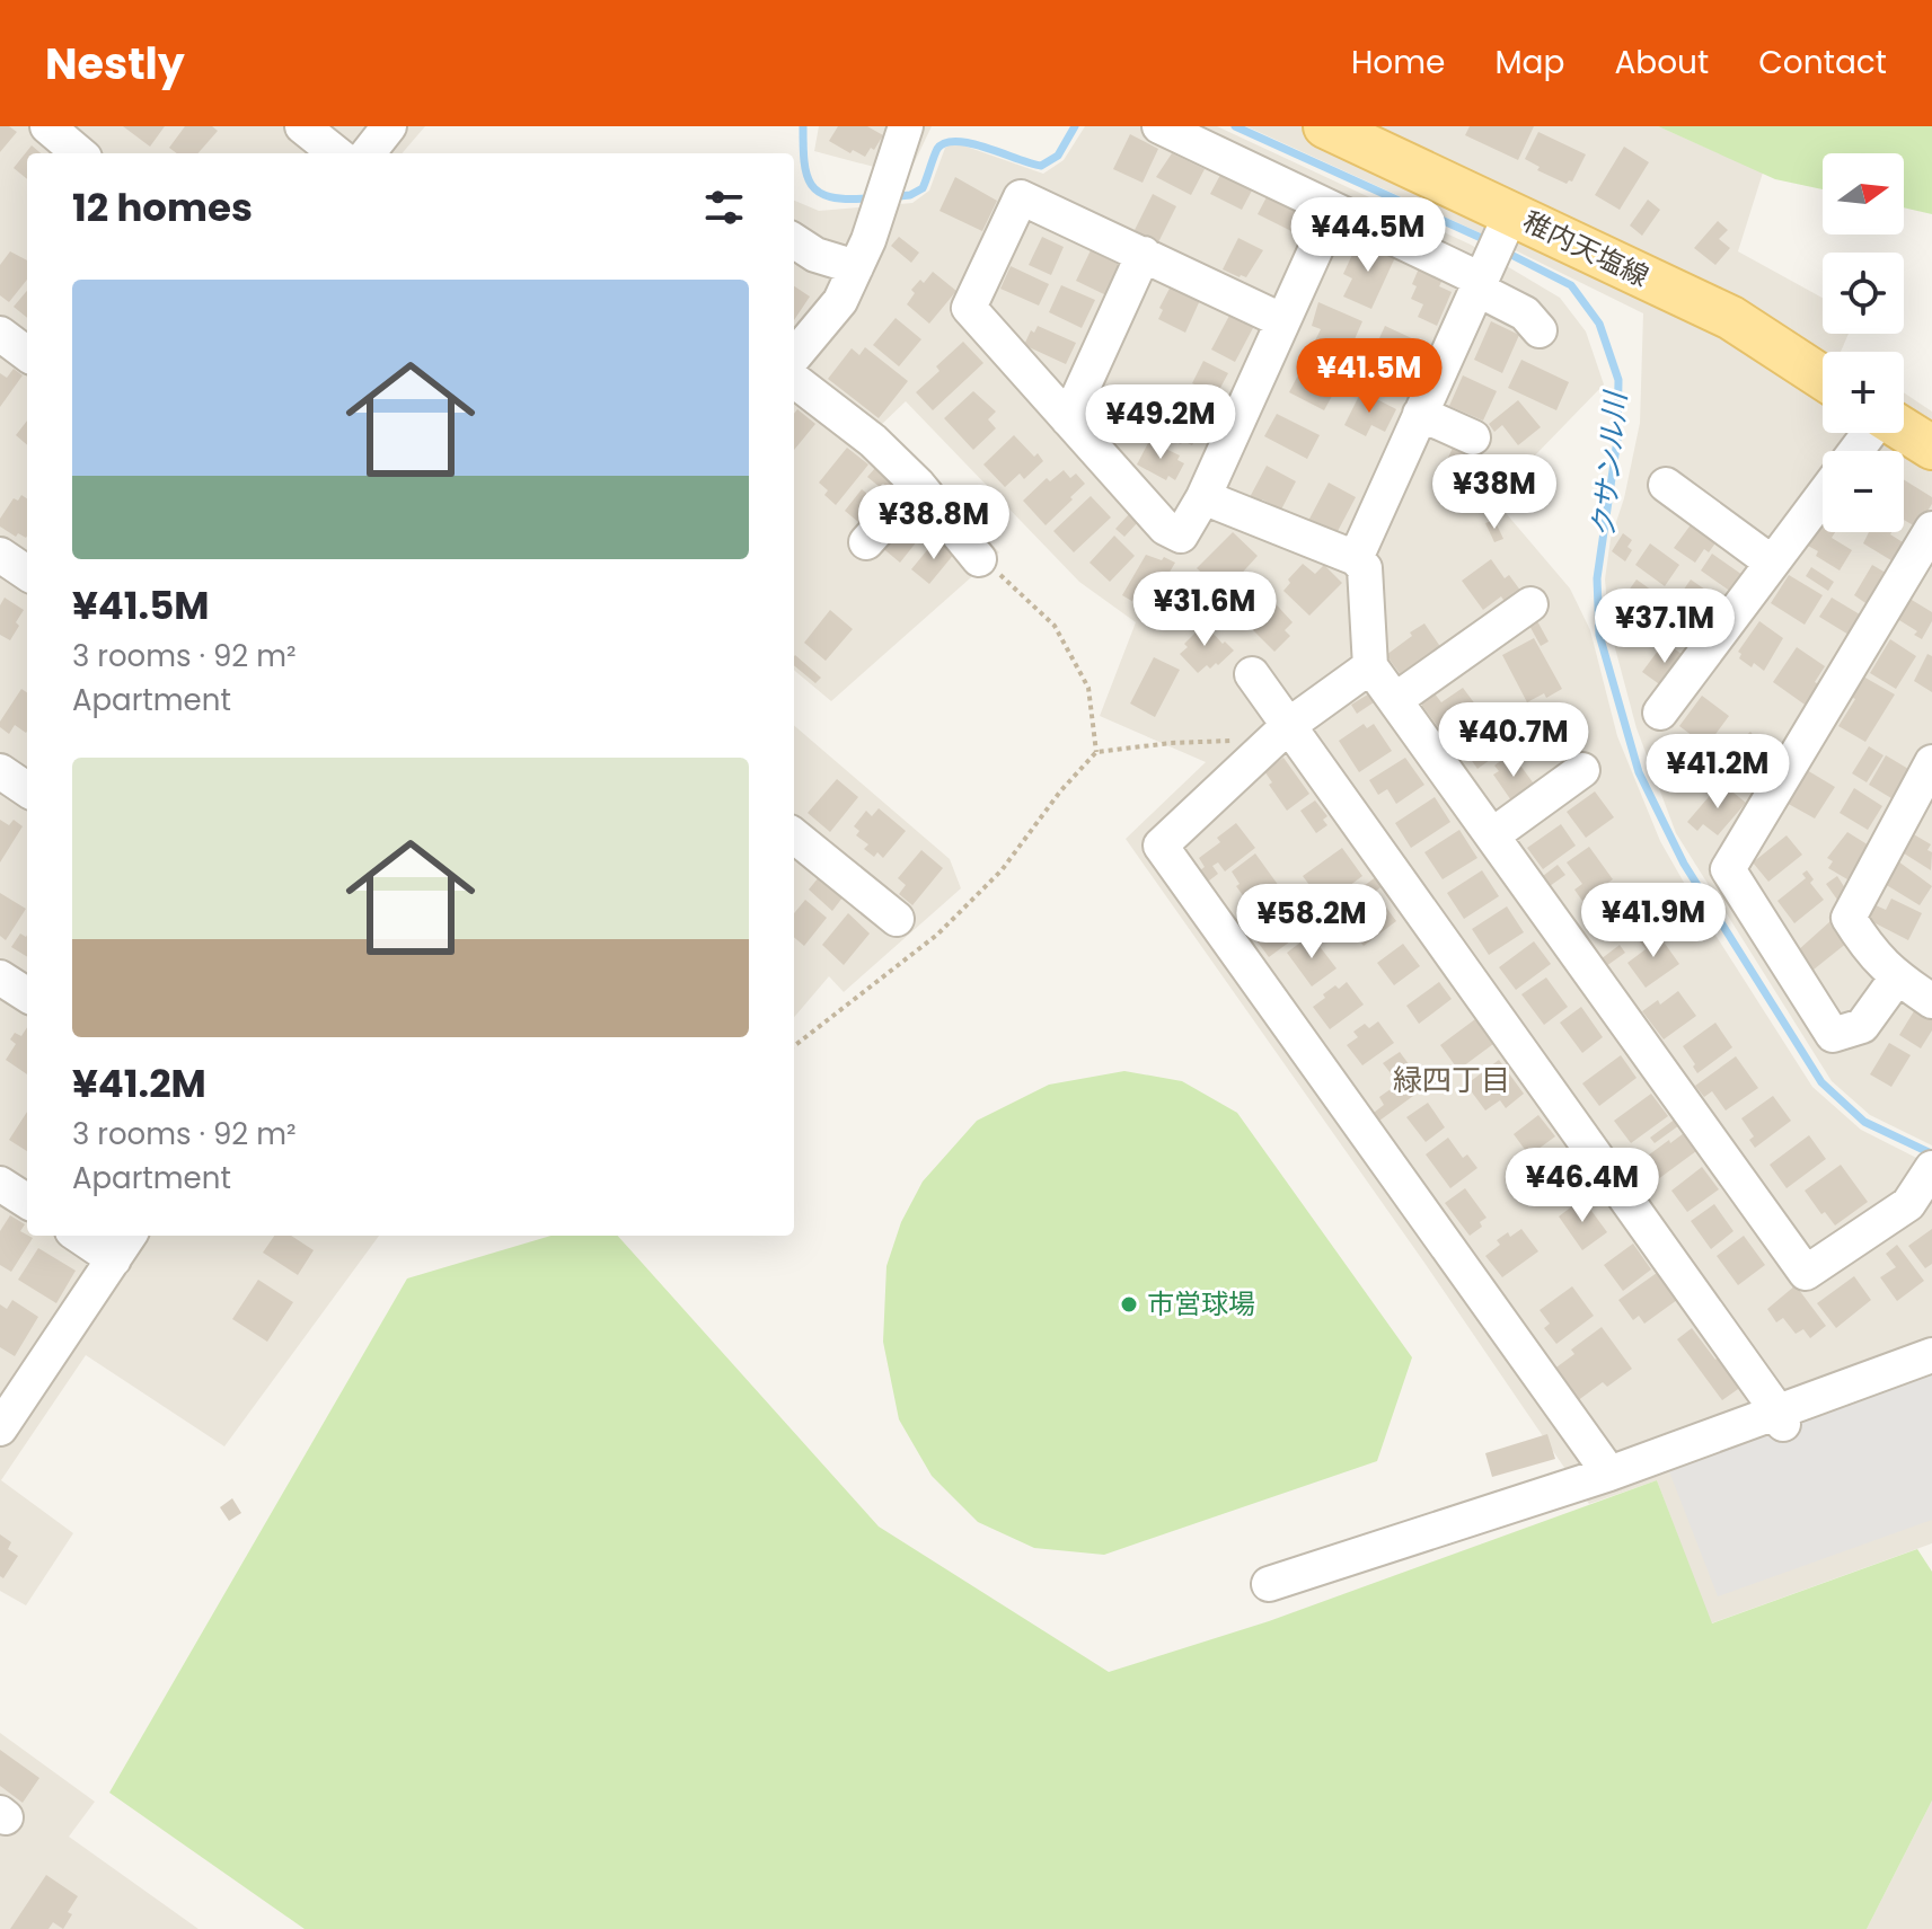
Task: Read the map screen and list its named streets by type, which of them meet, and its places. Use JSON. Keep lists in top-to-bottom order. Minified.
{"streets":{"main road":["稚内天塩線"]},"districts":["緑四丁目"],"water":["クサンル川"],"places":["市営球場"],"north":"right","page":{"header":"Nestly","nav":["Home","Map","About","Contact"],"map_buttons":["+","−"],"heading":"12 homes","price":["¥44.5M","¥41.5M","¥49.2M","¥38M","¥38.8M","¥31.6M","¥37.1M","¥40.7M","¥41.2M","¥41.9M","¥58.2M","¥46.4M"],"list":[{"name":"¥41.5M","note":"3 rooms · 92 m² · Apartment"},{"name":"¥41.2M","note":"3 rooms · 92 m² · Apartment"}]}}
